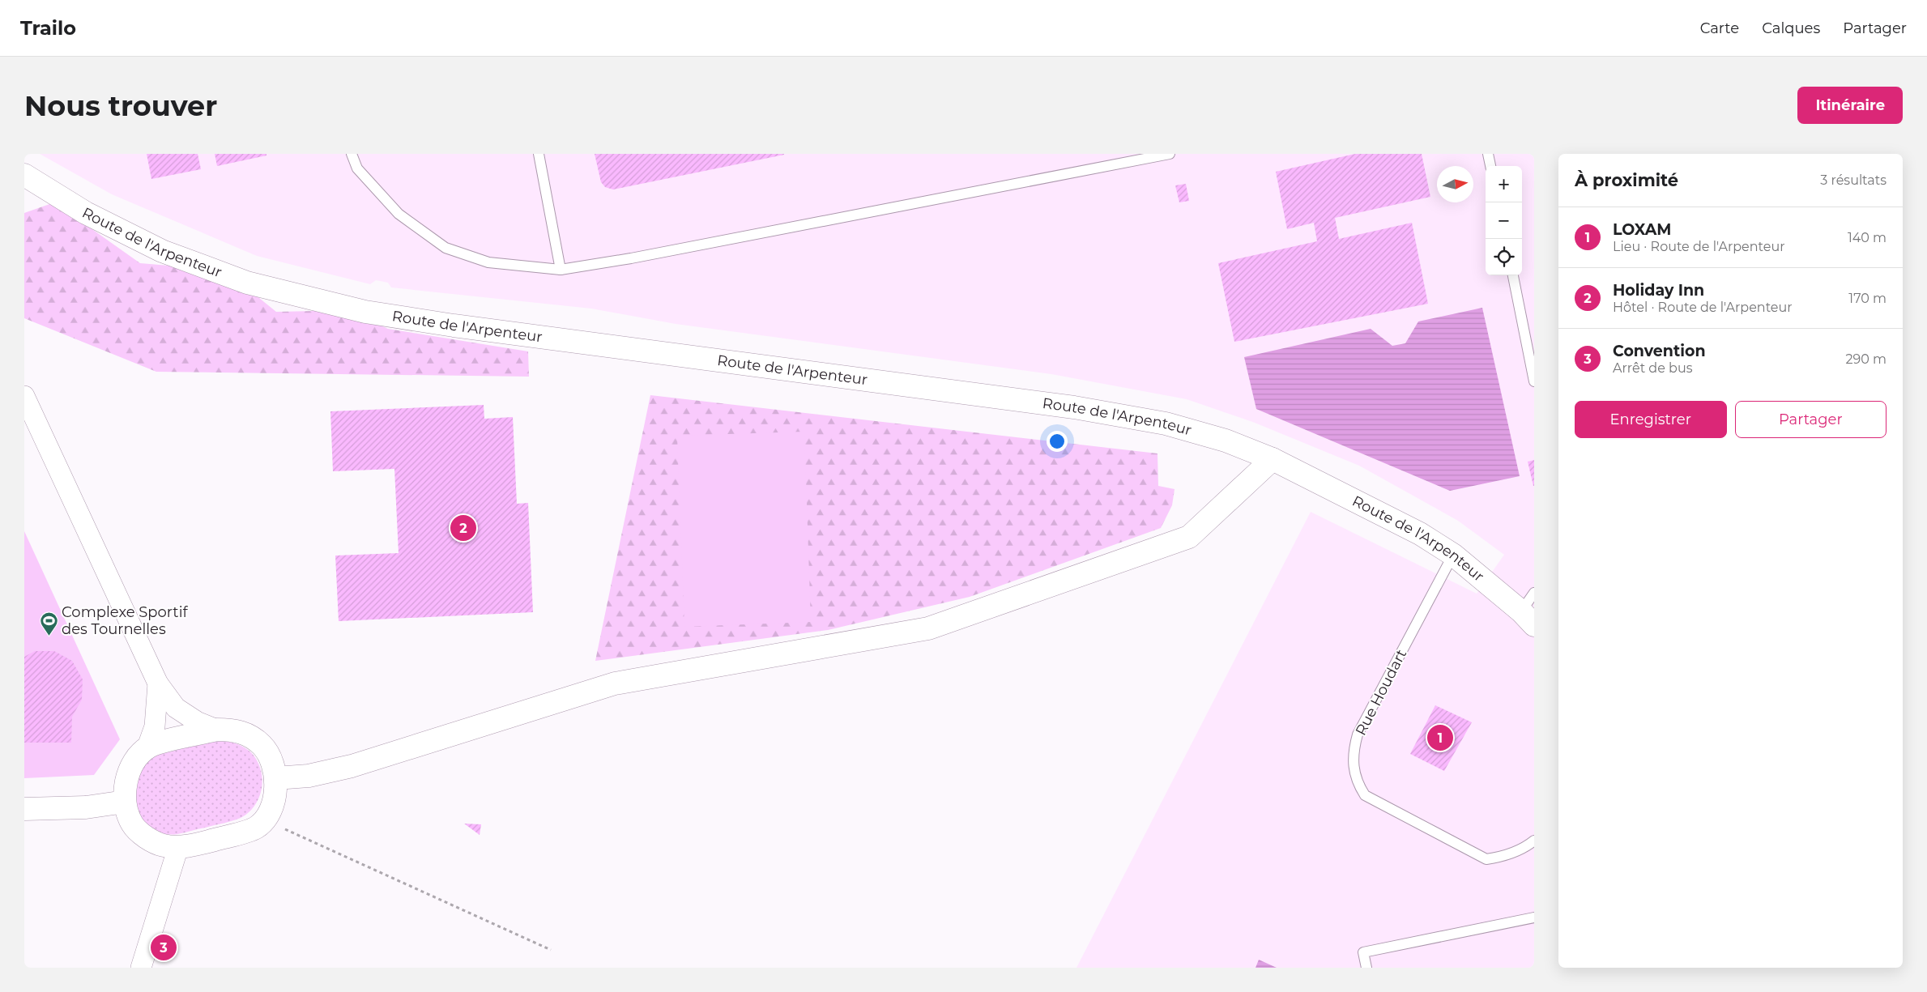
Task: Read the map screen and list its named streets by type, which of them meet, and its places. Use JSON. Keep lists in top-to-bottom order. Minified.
{"streets":{"street":["Route de l'Arpenteur"],"lane":["Rue Houdart"]},"crossings":[["Route de l'Arpenteur","Rue Houdart"]],"places":{"sports":["Complexe Sportif des Tournelles"]},"north":"right","page":{"header":"Trailo","nav":["Carte","Calques","Partager"],"buttons":["Itinéraire",["Enregistrer","Partager"]],"title":"Nous trouver","heading":["À proximité","3 résultats"],"map_buttons":["+","−"],"list":[{"mark":"1","name":"LOXAM","note":"Lieu · Route de l'Arpenteur","value":"140 m"},{"mark":"2","name":"Holiday Inn","note":"Hôtel · Route de l'Arpenteur","value":"170 m"},{"mark":"3","name":"Convention","note":"Arrêt de bus","value":"290 m"}],"pins":["2","1","3"]}}
